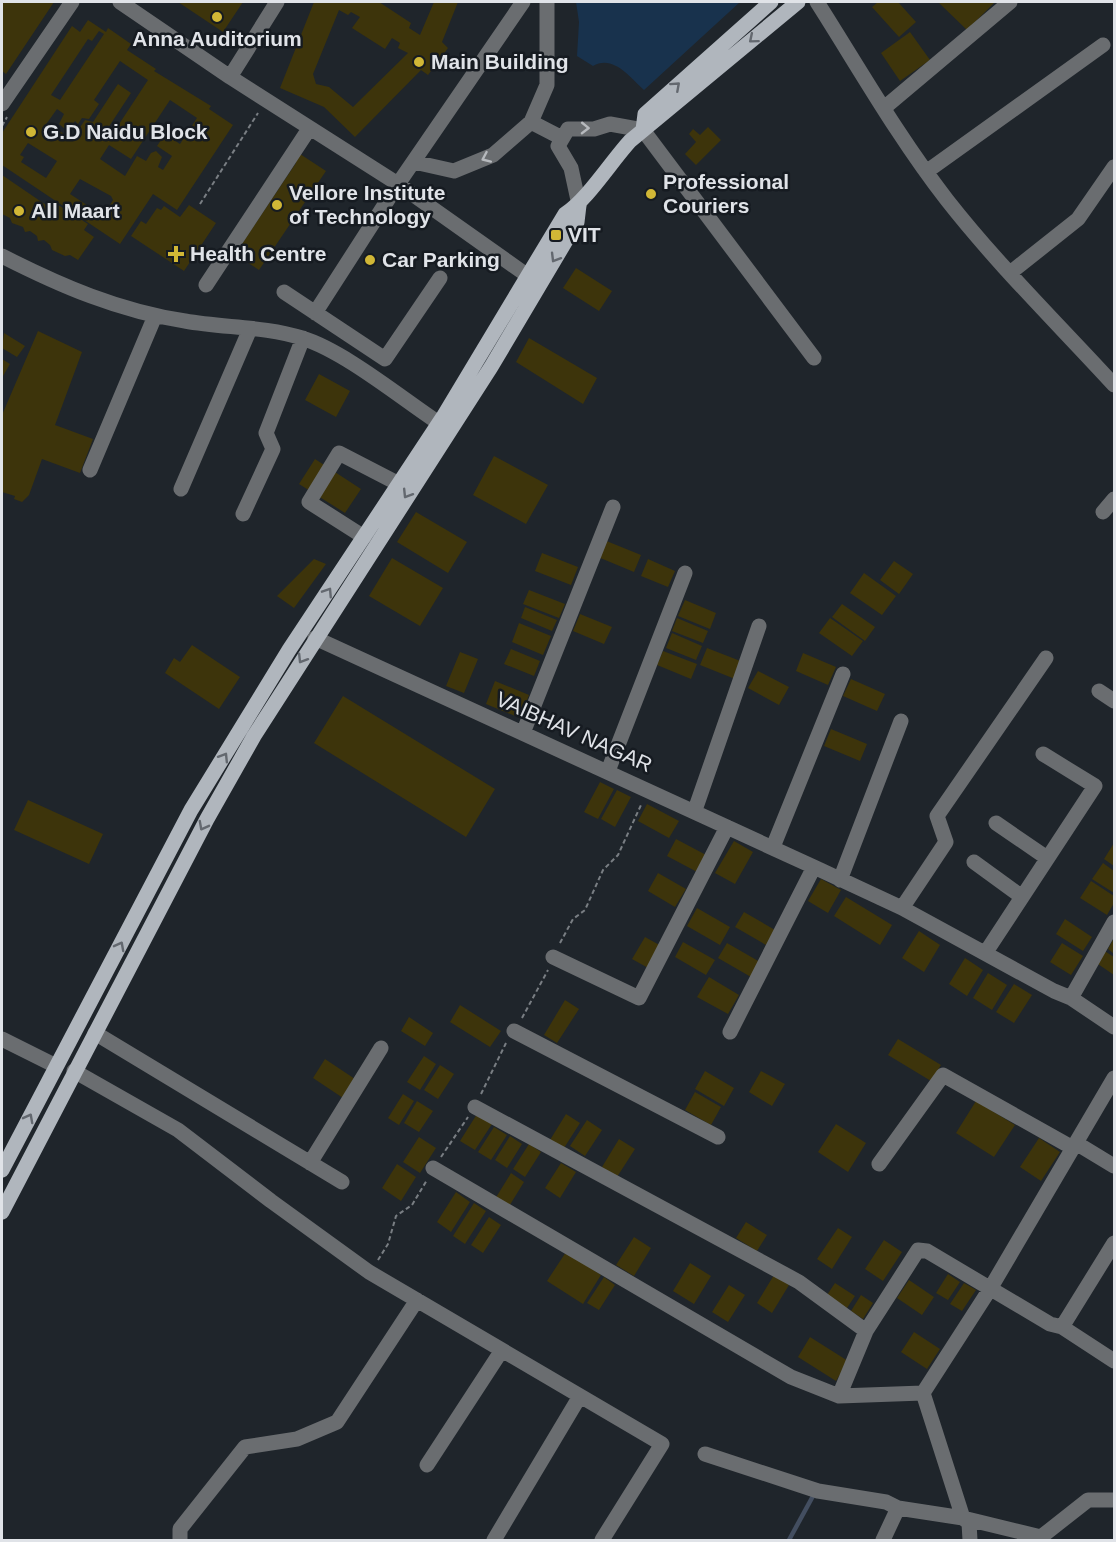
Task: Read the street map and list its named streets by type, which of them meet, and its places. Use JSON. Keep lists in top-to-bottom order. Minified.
{"streets":{"street":["VAIBHAV NAGAR"]},"places":{"other":["Anna Auditorium","Main Building","G.D Naidu Block","Professional Couriers","Vellore Institute of Technology","All Maart","Car Parking"],"transit":["VIT"],"health":["Health Centre"]}}
